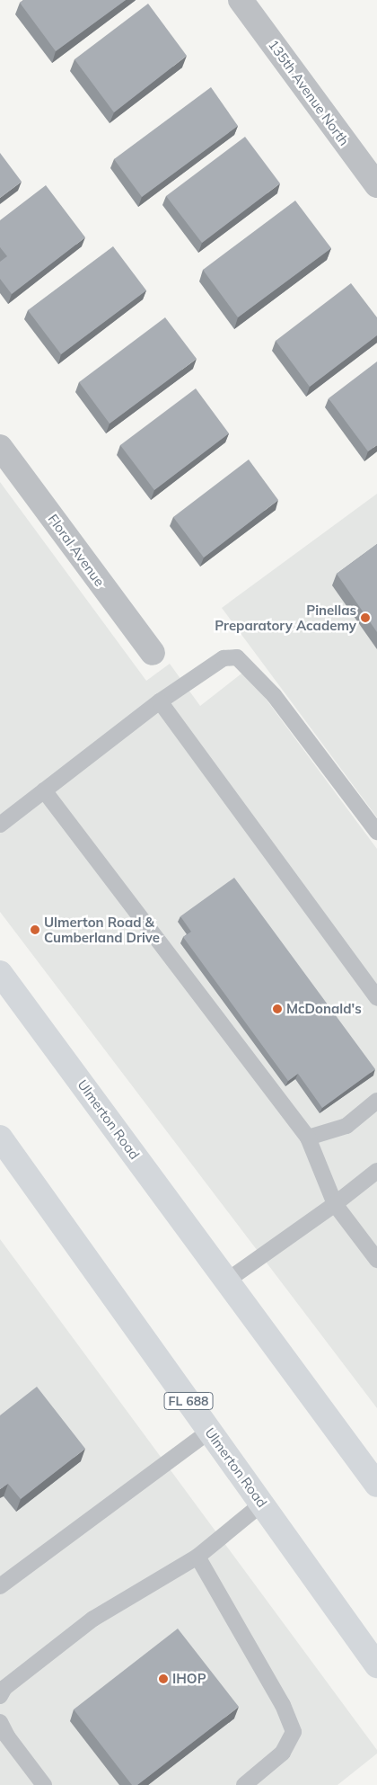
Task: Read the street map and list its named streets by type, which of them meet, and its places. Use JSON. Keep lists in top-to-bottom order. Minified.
{"streets":{"main road":["Ulmerton Road","FL 688"],"street":["135th Avenue North","Floral Avenue"]},"places":["Pinellas Preparatory Academy","Ulmerton Road & Cumberland Drive","McDonald's","IHOP"]}
